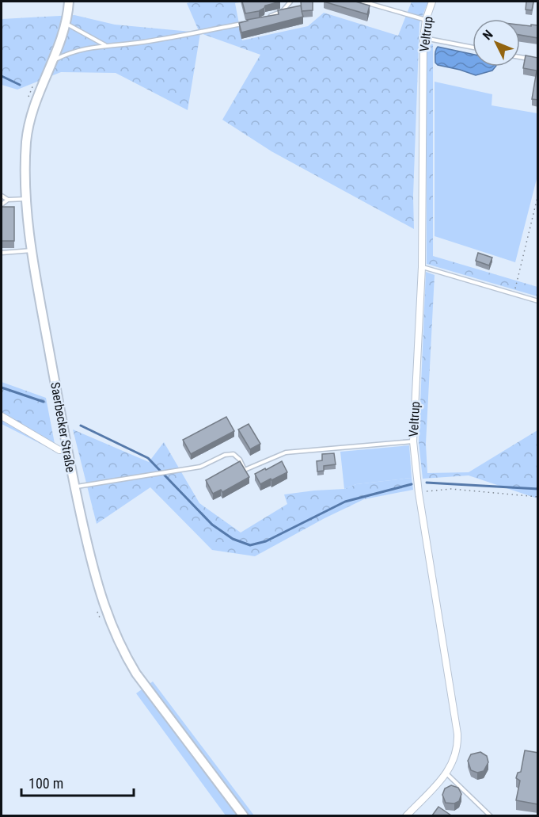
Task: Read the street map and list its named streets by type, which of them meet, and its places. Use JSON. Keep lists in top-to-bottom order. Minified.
{"streets":{"main road":["Saerbecker Straße"],"street":["Veltrup"]},"scale_bar":"100 m","north":"top left"}
